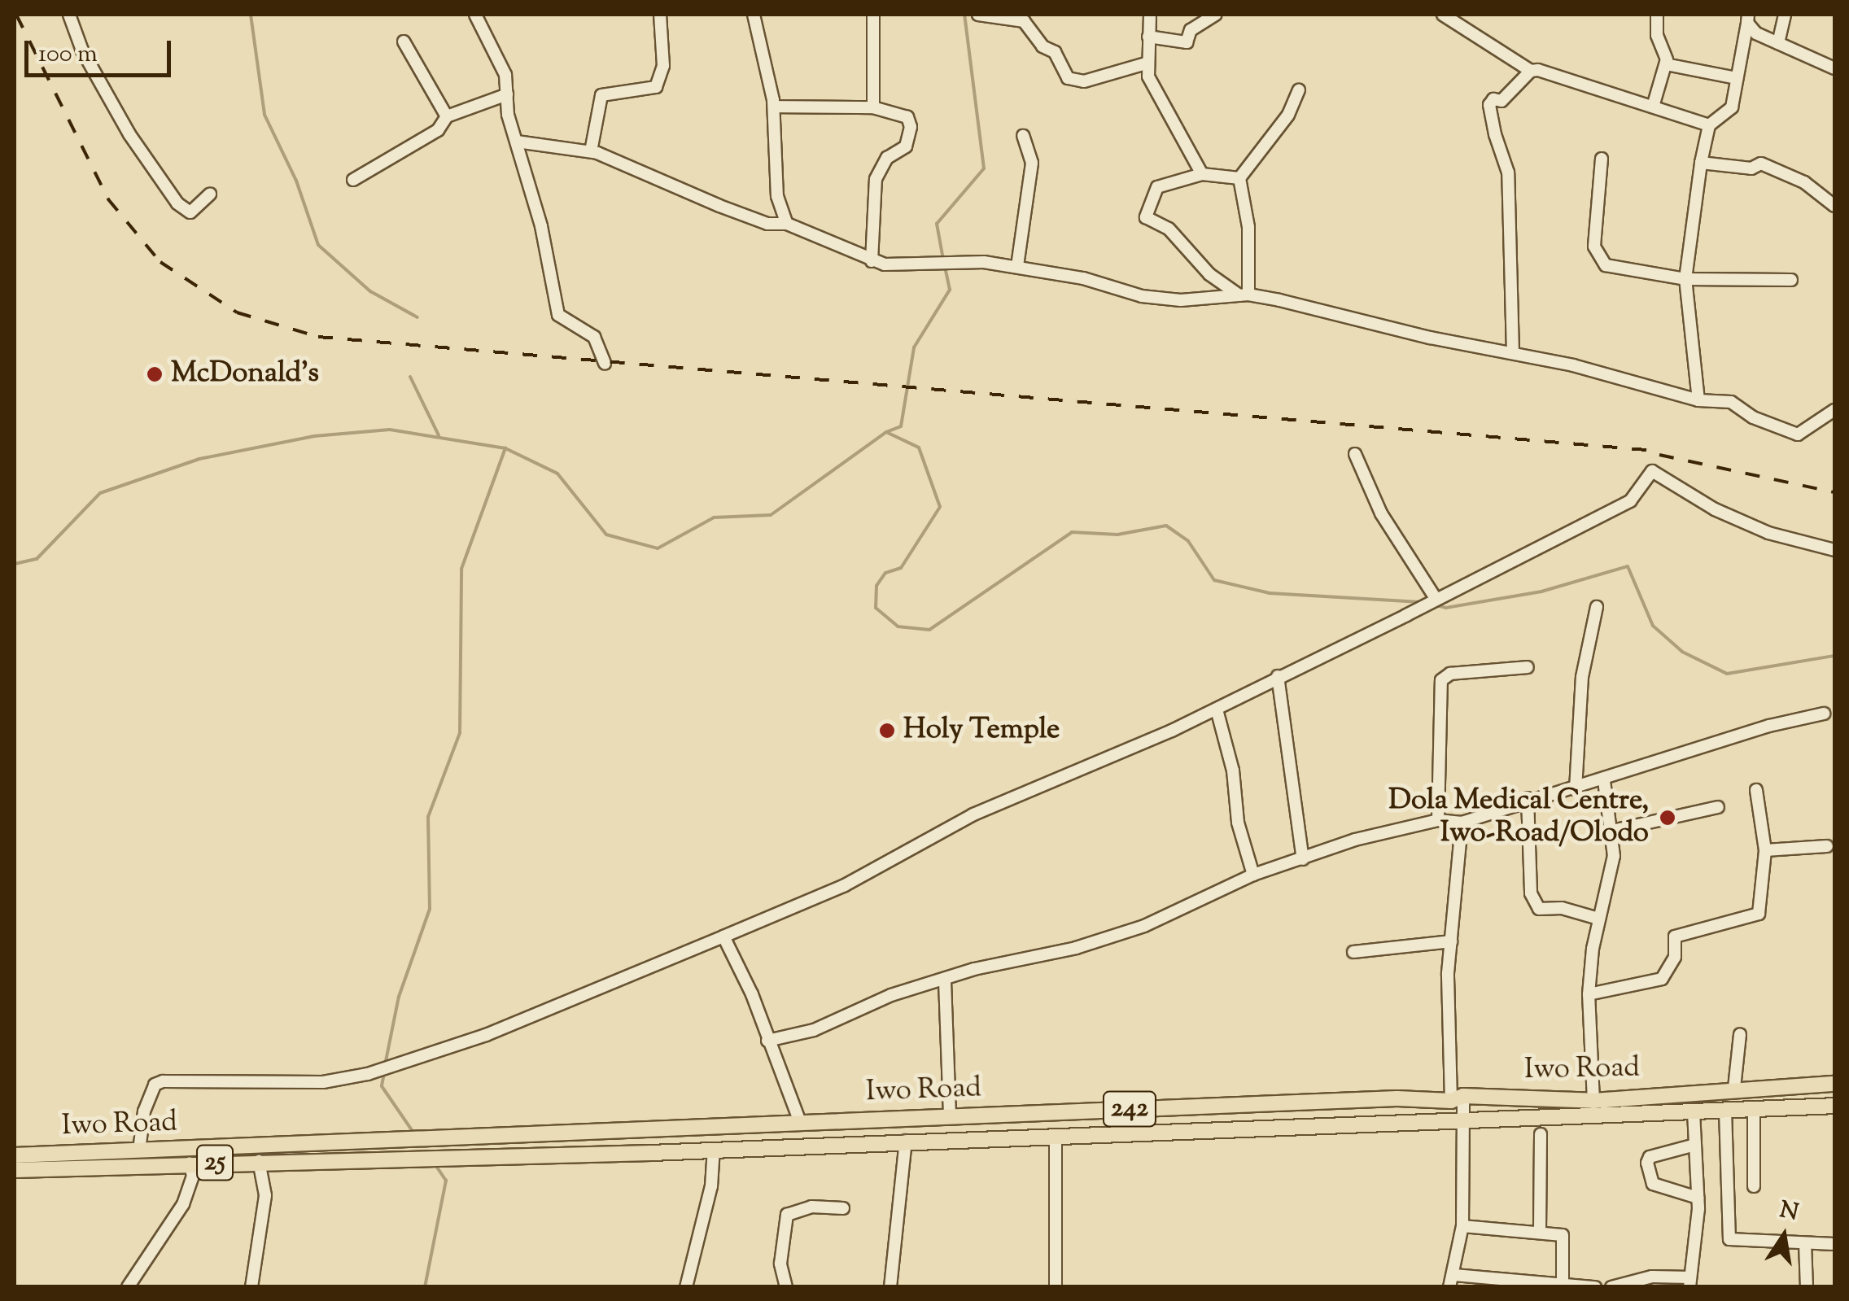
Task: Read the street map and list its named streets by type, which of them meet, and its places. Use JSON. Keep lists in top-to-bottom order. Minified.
{"streets":{"main road":["Iwo Road","242","25"]},"places":["McDonald's","Holy Temple","Dola Medical Centre, Iwo-Road/Olodo"],"scale_bar":"100 m","north":"top"}
